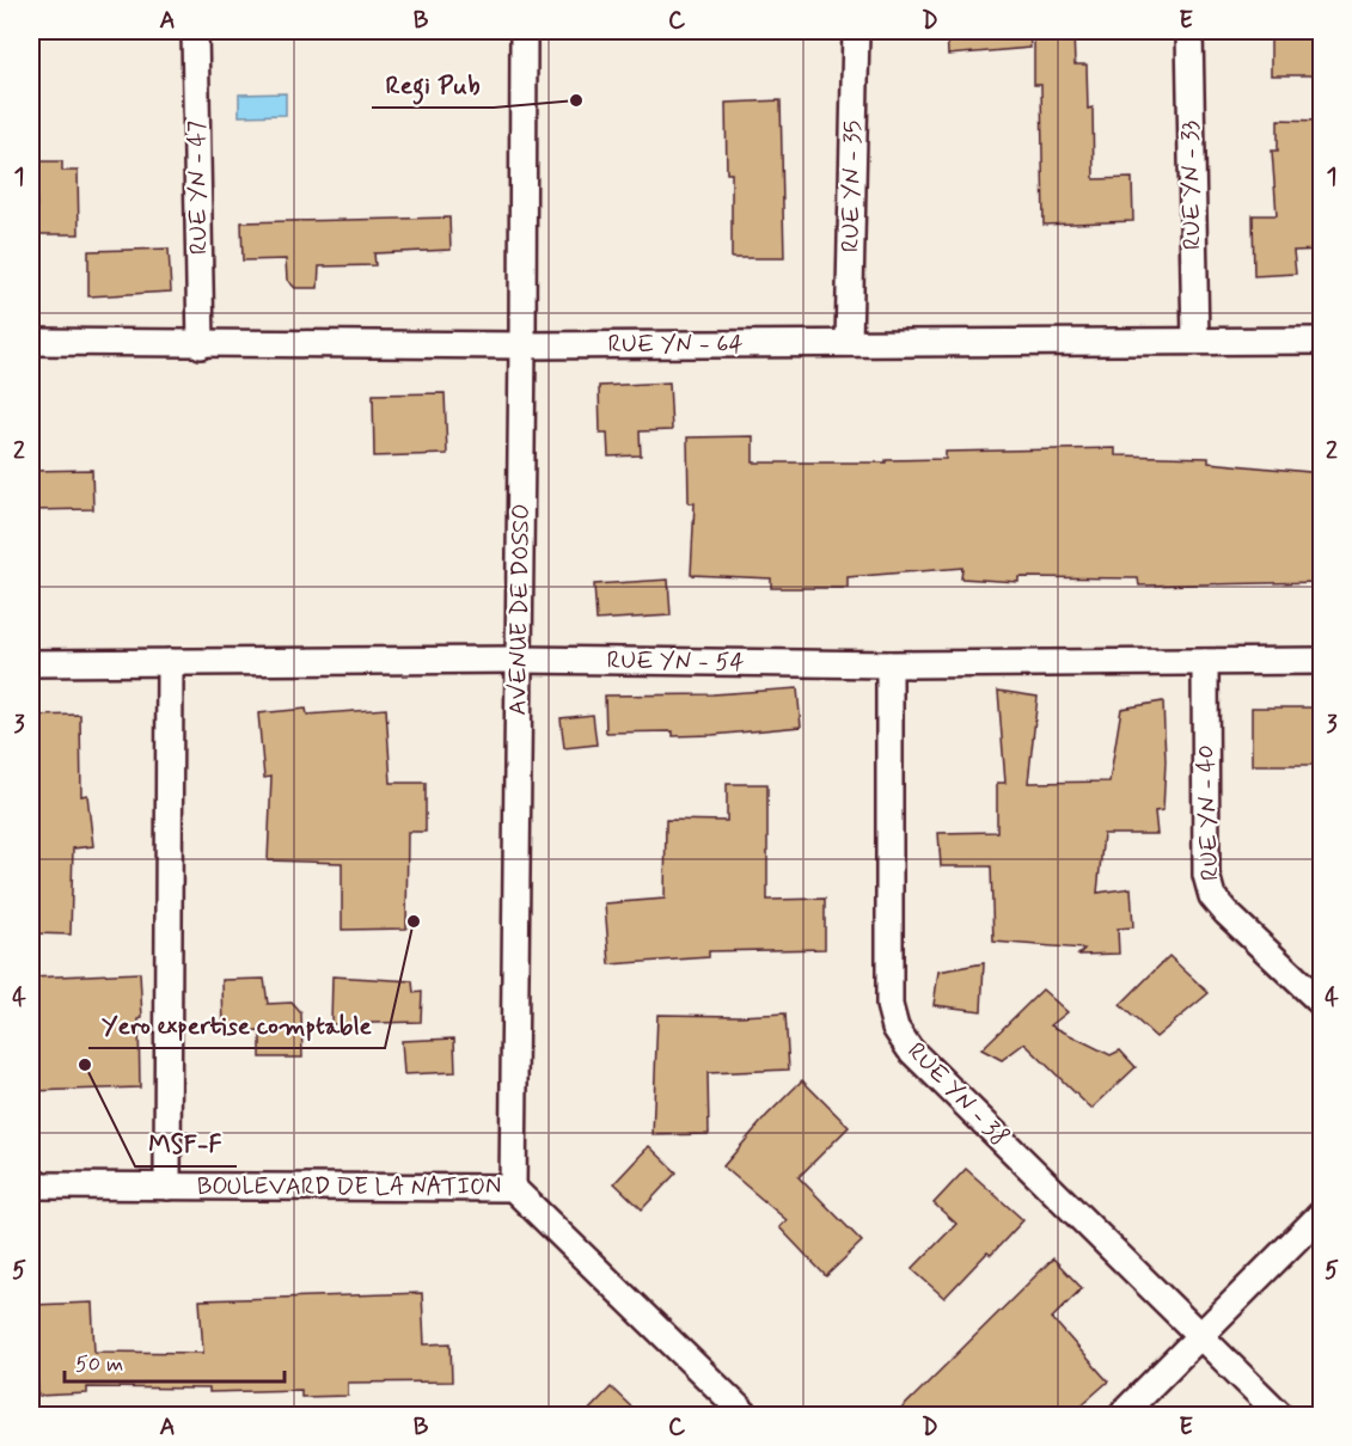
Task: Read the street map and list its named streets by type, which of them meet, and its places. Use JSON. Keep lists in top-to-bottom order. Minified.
{"streets":{"street":["RUE YN - 33","RUE YN - 35","RUE YN - 47","RUE YN - 64","AVENUE DE DOSSO","RUE YN - 54","RUE YN - 40","RUE YN - 38","BOULEVARD DE LA NATION"]},"crossings":[["RUE YN - 33","RUE YN - 64"],["RUE YN - 35","RUE YN - 64"],["RUE YN - 47","RUE YN - 64"],["RUE YN - 64","AVENUE DE DOSSO"],["AVENUE DE DOSSO","RUE YN - 54"],["AVENUE DE DOSSO","BOULEVARD DE LA NATION"],["RUE YN - 54","RUE YN - 40"],["RUE YN - 54","RUE YN - 38"]],"places":["Regi Pub","Yero expertise comptable","MSF-F"],"scale_bar":"50 m","grid":{"columns":["A","B","C","D","E"],"rows":["1","2","3","4","5"]}}
